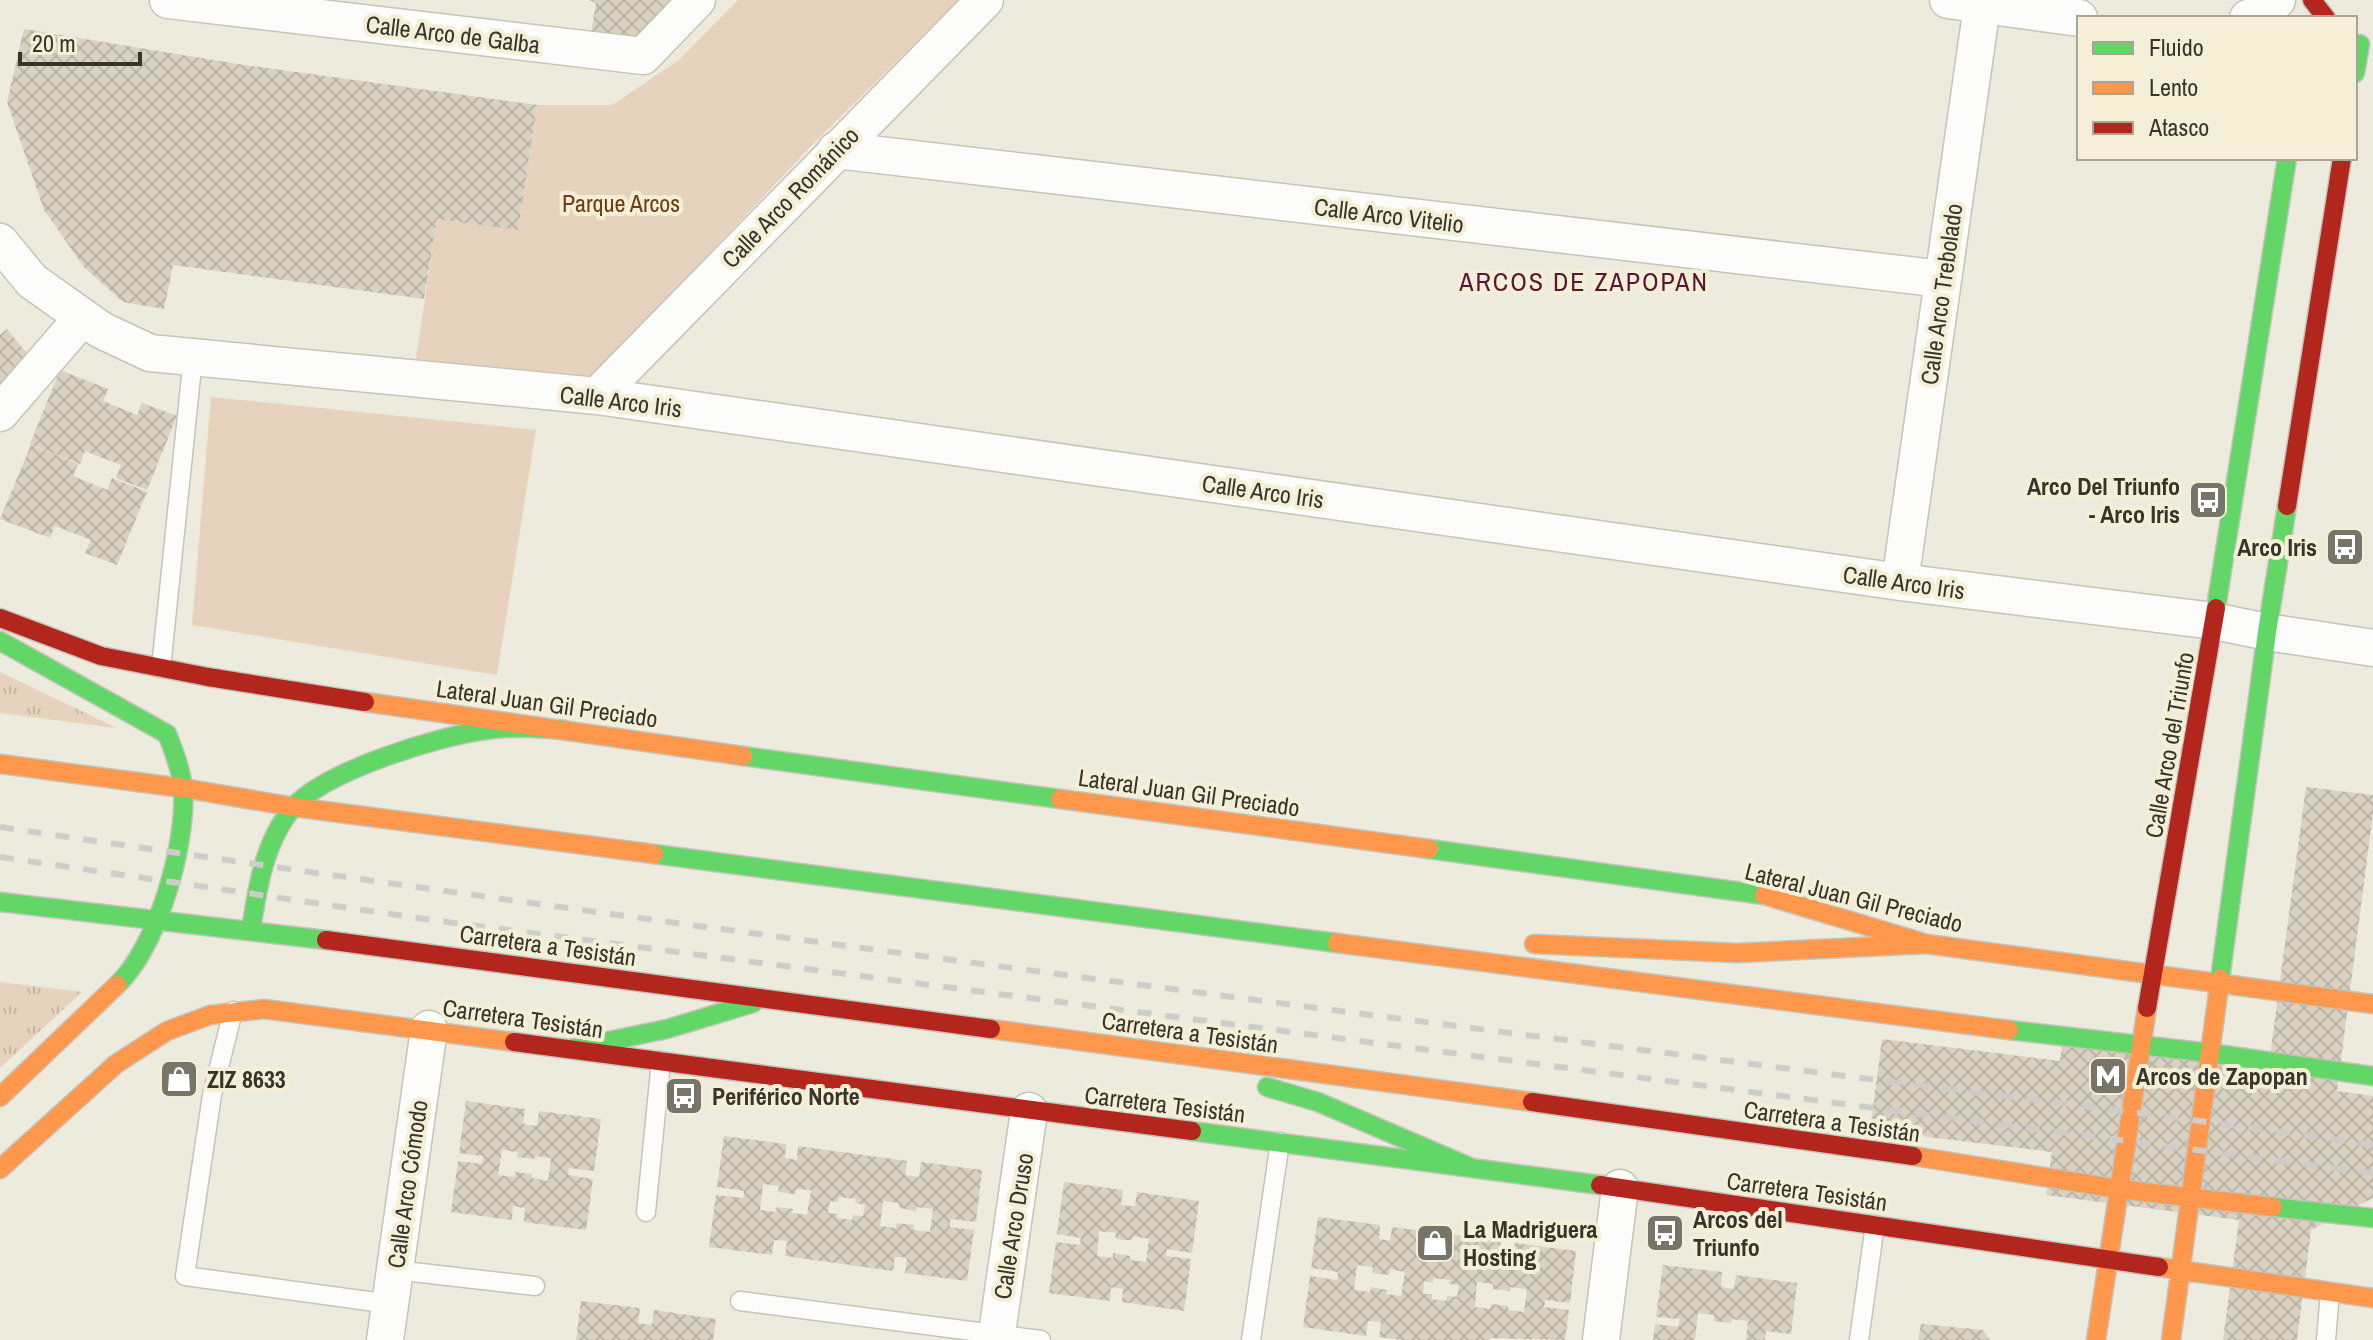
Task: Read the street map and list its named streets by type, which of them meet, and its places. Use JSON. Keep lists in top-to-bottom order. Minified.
{"streets":{"main road":["Lateral Juan Gil Preciado","Calle Arco del Triunfo","Carretera a Tesistán","Carretera Tesistán"],"street":["Calle Arco de Galba","Calle Arco Románico","Calle Arco Vitelio","Calle Arco Trebolado","Calle Arco Iris","Calle Arco Cómodo","Calle Arco Druso"]},"crossings":[["Calle Arco Románico","Calle Arco Vitelio"],["Calle Arco Románico","Calle Arco Iris"],["Calle Arco Vitelio","Calle Arco Trebolado"],["Calle Arco Trebolado","Calle Arco Iris"],["Calle Arco Iris","Calle Arco del Triunfo"],["Lateral Juan Gil Preciado","Calle Arco del Triunfo"],["Calle Arco del Triunfo","Carretera a Tesistán"],["Calle Arco del Triunfo","Carretera Tesistán"],["Carretera Tesistán","Calle Arco Cómodo"],["Carretera Tesistán","Calle Arco Druso"]],"districts":["ARCOS DE ZAPOPAN"],"parks":["Parque Arcos"],"places":{"bus stop":["Arco Del Triunfo - Arco Iris","Arco Iris","Periférico Norte","Arcos del Triunfo"],"metro station":["Arcos de Zapopan"],"shop":["ZIZ 8633","La Madriguera Hosting"]},"legend":["Fluido","Lento","Atasco"],"scale_bar":"20 m"}
